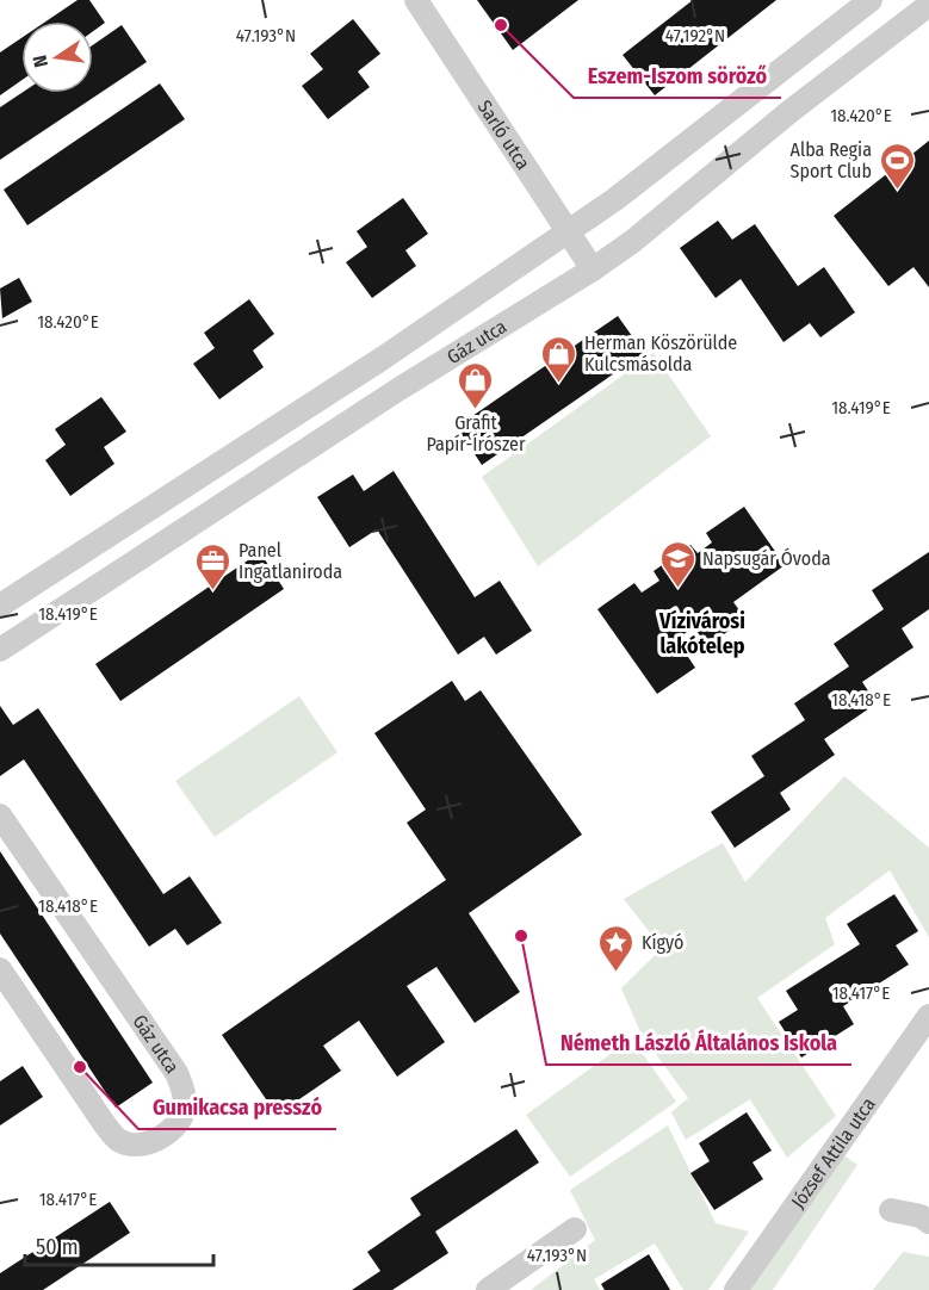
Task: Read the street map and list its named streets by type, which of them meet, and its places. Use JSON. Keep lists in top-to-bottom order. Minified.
{"streets":{"street":["Sarló utca","Gáz utca","József Attila utca"]},"crossings":[["Sarló utca","Gáz utca"]],"districts":["Vízivárosi lakótelep"],"places":{"other":["Eszem-Iszom söröző","Németh László Általános Iskola","Gumikacsa presszó"],"sports":["Alba Regia Sport Club"],"shop":["Herman Köszörülde Kulcsmásolda","Grafit Papír-Írószer"],"school or university":["Napsugár Óvoda"],"office":["Panel Ingatlaniroda"],"place":["Kígyó"]},"scale_bar":"50 m","north":"left","coordinates":["47.193°N","47.192°N","18.420°E","18.419°E","18.418°E","18.417°E"]}
